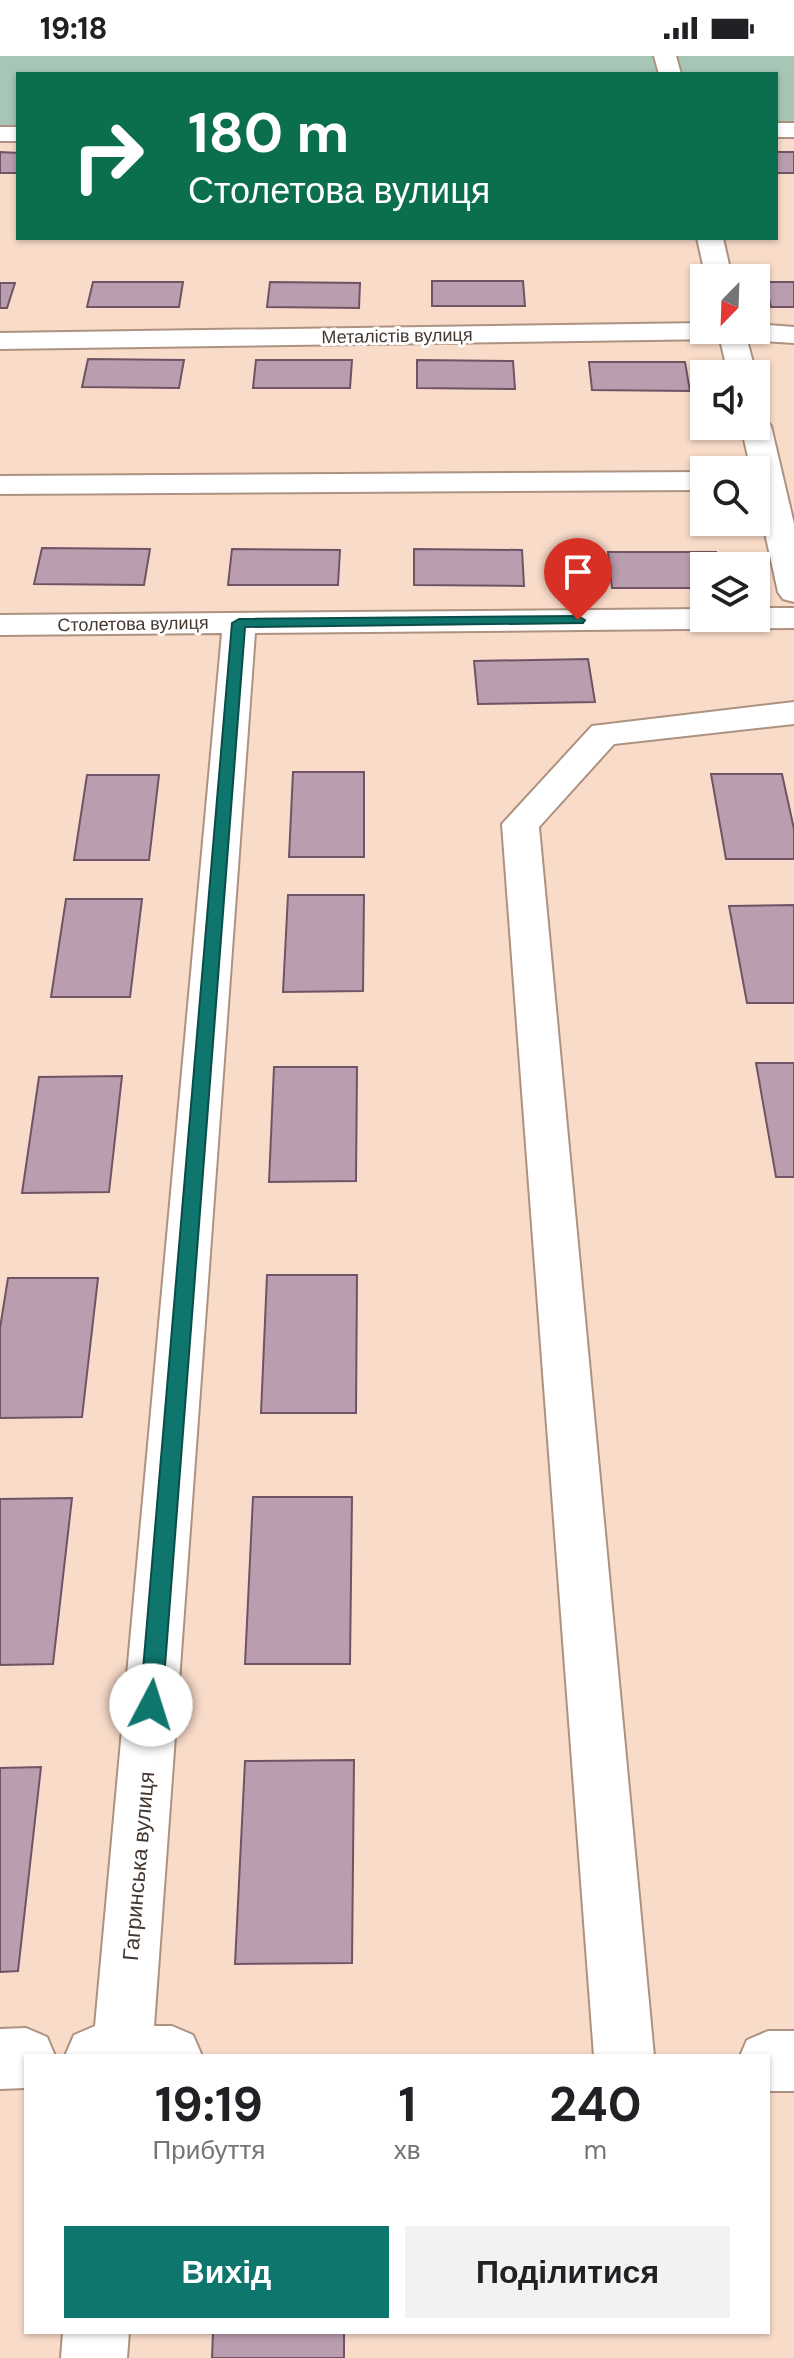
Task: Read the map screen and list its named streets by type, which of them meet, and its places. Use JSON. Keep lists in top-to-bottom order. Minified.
{"streets":{"street":["Металістів вулиця","Столетова вулиця","Гагринська вулиця"]},"crossings":[["Столетова вулиця","Гагринська вулиця"]],"north":"bottom left","page":{"status":"19:18","turn":["180 m","Столетова вулиця"],"eta":["19:19","Прибуття","1","хв","240","m"],"buttons":["Вихід","Поділитися"]}}
